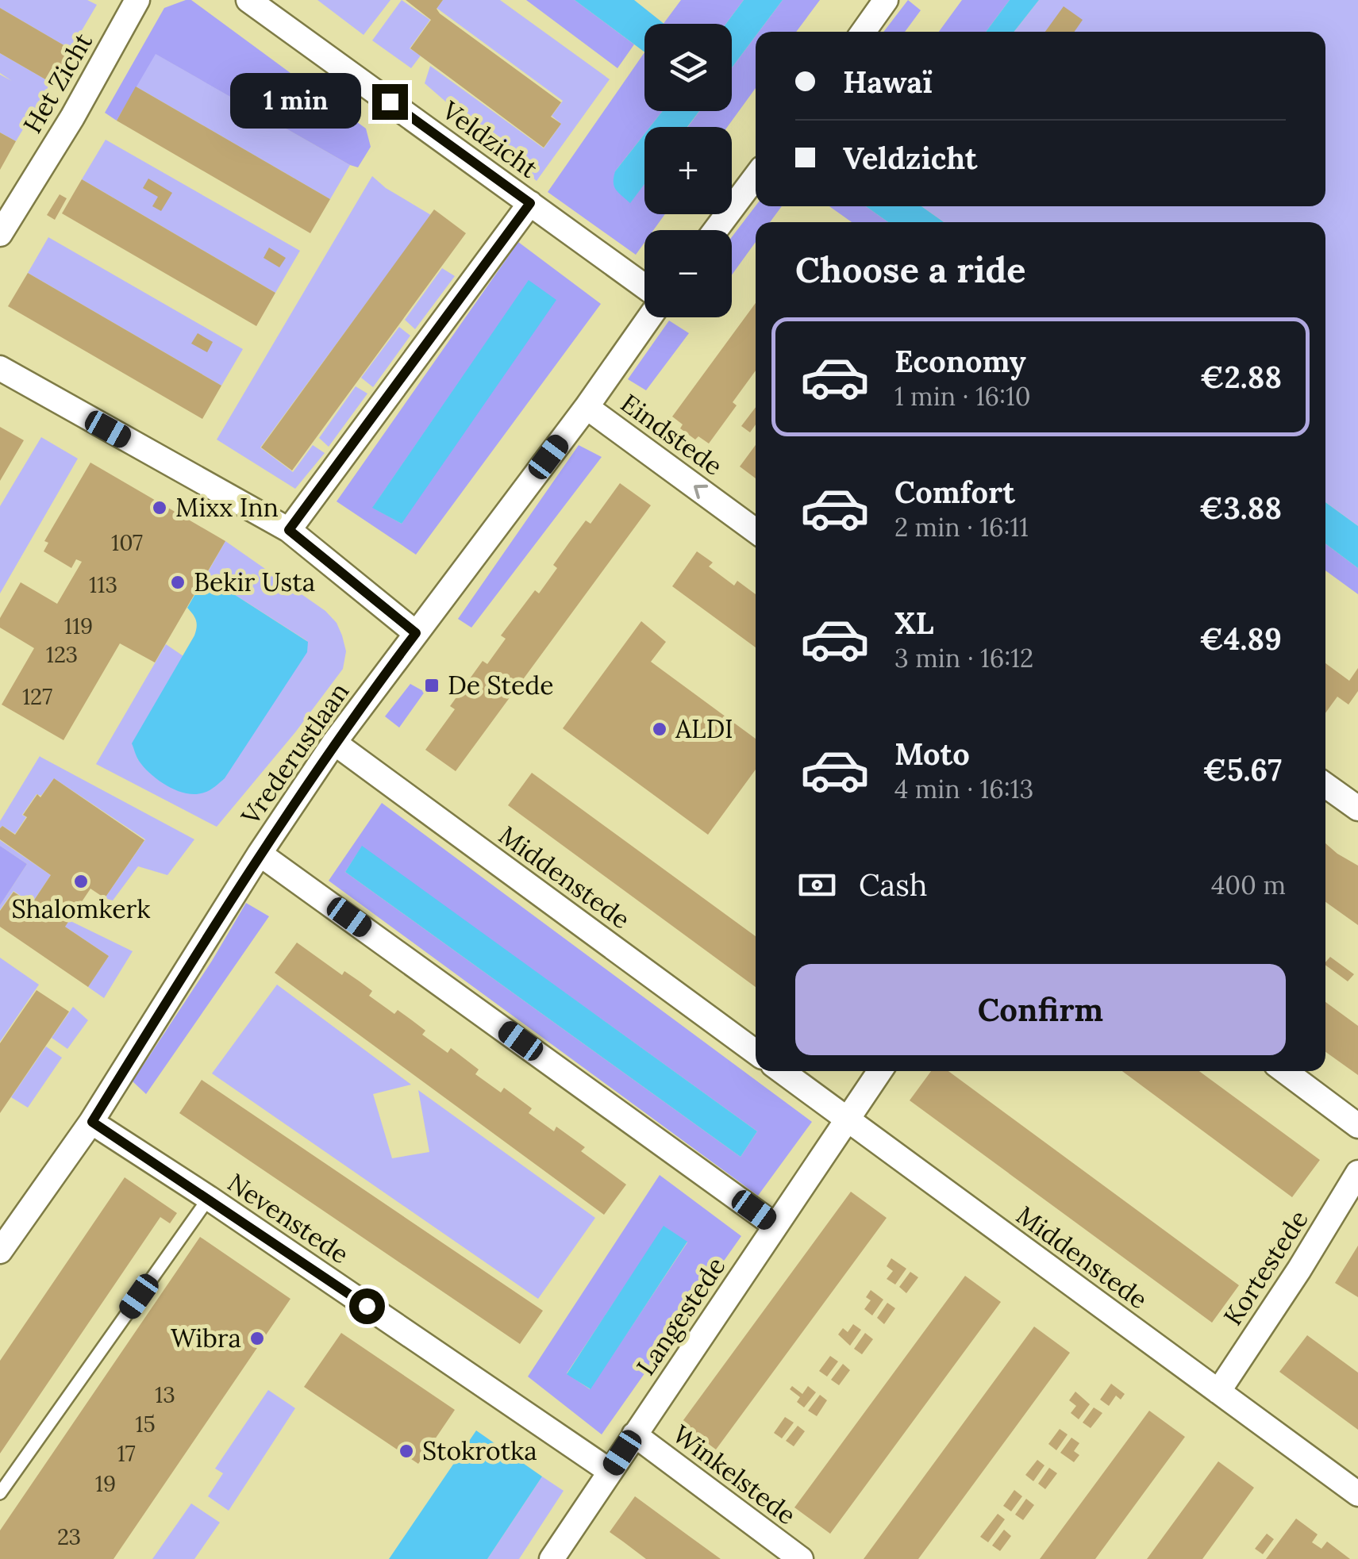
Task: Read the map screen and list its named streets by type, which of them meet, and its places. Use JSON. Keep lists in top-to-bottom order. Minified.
{"streets":{"street":["Het Zicht","Veldzicht","Eindstede","Vrederustlaan","Middenstede","Nevenstede","Kortestede","Langestede","Winkelstede"]},"crossings":[["Eindstede","Vrederustlaan"],["Vrederustlaan","Middenstede"],["Vrederustlaan","Nevenstede"],["Middenstede","Kortestede"],["Middenstede","Langestede"],["Nevenstede","Langestede"],["Langestede","Winkelstede"]],"one_way":["Eindstede"],"places":{"other":["Mixx Inn","Bekir Usta","ALDI","Shalomkerk","Wibra","Stokrotka"],"transit":["De Stede"]},"house_numbers":["107","113","119","123","127","13","15","17","19","23"],"page":{"map_buttons":["+","−"],"banner":["Hawaï","Veldzicht"],"bubble":"1 min","heading":"Choose a ride","list":[{"name":"Economy","note":"1 min · 16:10","value":"€2.88"},{"name":"Comfort","note":"2 min · 16:11","value":"€3.88"},{"name":"XL","note":"3 min · 16:12","value":"€4.89"},{"name":"Moto","note":"4 min · 16:13","value":"€5.67"}],"pay":["Cash","400 m"],"buttons":"Confirm"}}
